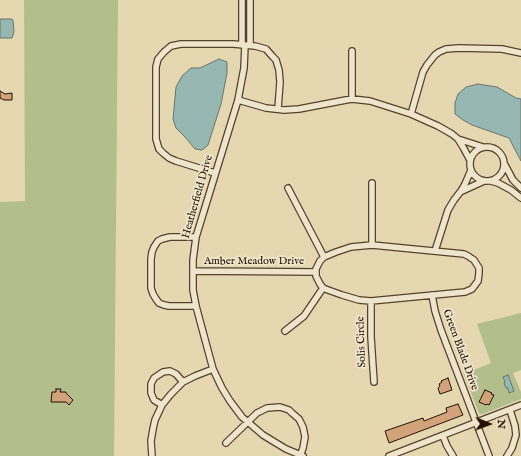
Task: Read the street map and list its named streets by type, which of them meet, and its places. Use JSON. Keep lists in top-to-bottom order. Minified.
{"streets":{"street":["Heatherfield Drive","Amber Meadow Drive","Solis Circle","Green Blade Drive"]},"crossings":[["Heatherfield Drive","Amber Meadow Drive"]],"north":"right"}
